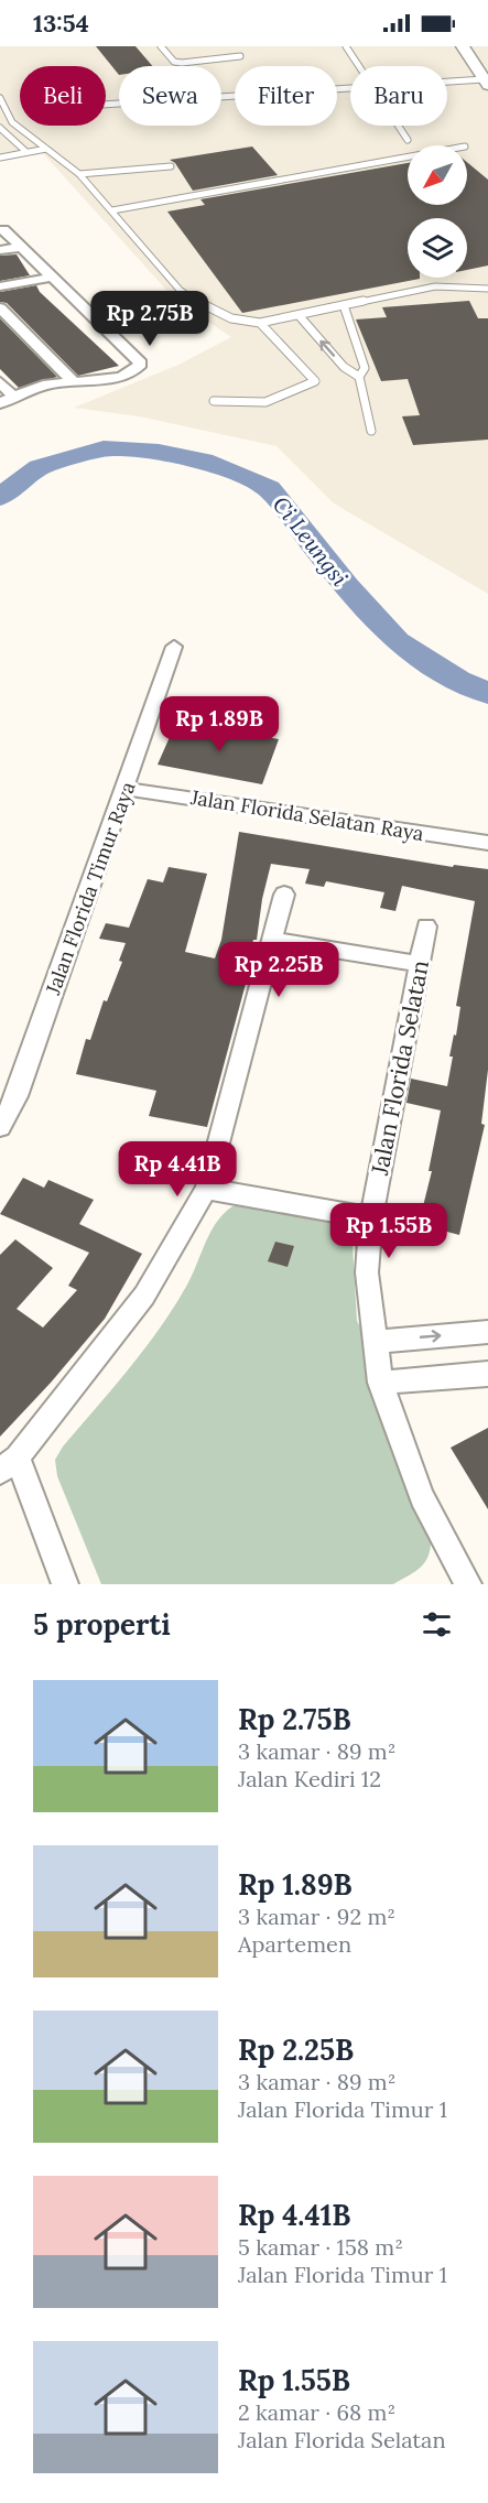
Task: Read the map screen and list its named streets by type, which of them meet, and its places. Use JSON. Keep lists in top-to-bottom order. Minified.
{"streets":{"street":["Jalan Florida Selatan Raya","Jalan Florida Timur Raya","Jalan Florida Selatan"]},"crossings":[["Jalan Florida Selatan Raya","Jalan Florida Timur Raya"]],"water":["Ci Leungsi"],"north":"bottom left","page":{"status":"13:54","chip":["Beli","Sewa","Filter","Baru"],"price":["Rp 2.75B","Rp 1.89B","Rp 2.25B","Rp 4.41B","Rp 1.55B"],"heading":"5 properti","list":[{"name":"Rp 2.75B","note":"3 kamar · 89 m² · Jalan Kediri 12"},{"name":"Rp 1.89B","note":"3 kamar · 92 m² · Apartemen"},{"name":"Rp 2.25B","note":"3 kamar · 89 m² · Jalan Florida Timur 1"},{"name":"Rp 4.41B","note":"5 kamar · 158 m² · Jalan Florida Timur 1"},{"name":"Rp 1.55B","note":"2 kamar · 68 m² · Jalan Florida Selatan"}]}}
